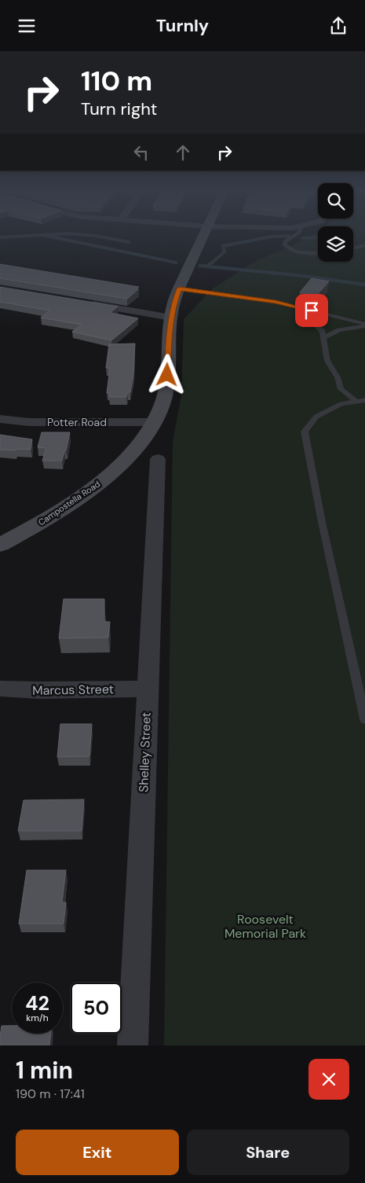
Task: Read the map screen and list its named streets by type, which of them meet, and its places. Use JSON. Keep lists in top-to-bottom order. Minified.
{"streets":{"main road":["Campostella Road"],"street":["Potter Road","Marcus Street","Shelley Street"]},"crossings":[["Potter Road","Campostella Road"],["Marcus Street","Shelley Street"]],"parks":["Roosevelt Memorial Park"],"page":{"header":"Turnly","turn":["110 m","Turn right"],"speed":"42 km/h","limit":"50","heading":["1 min","190 m · 17:41"],"buttons":["Exit","Share"]}}
